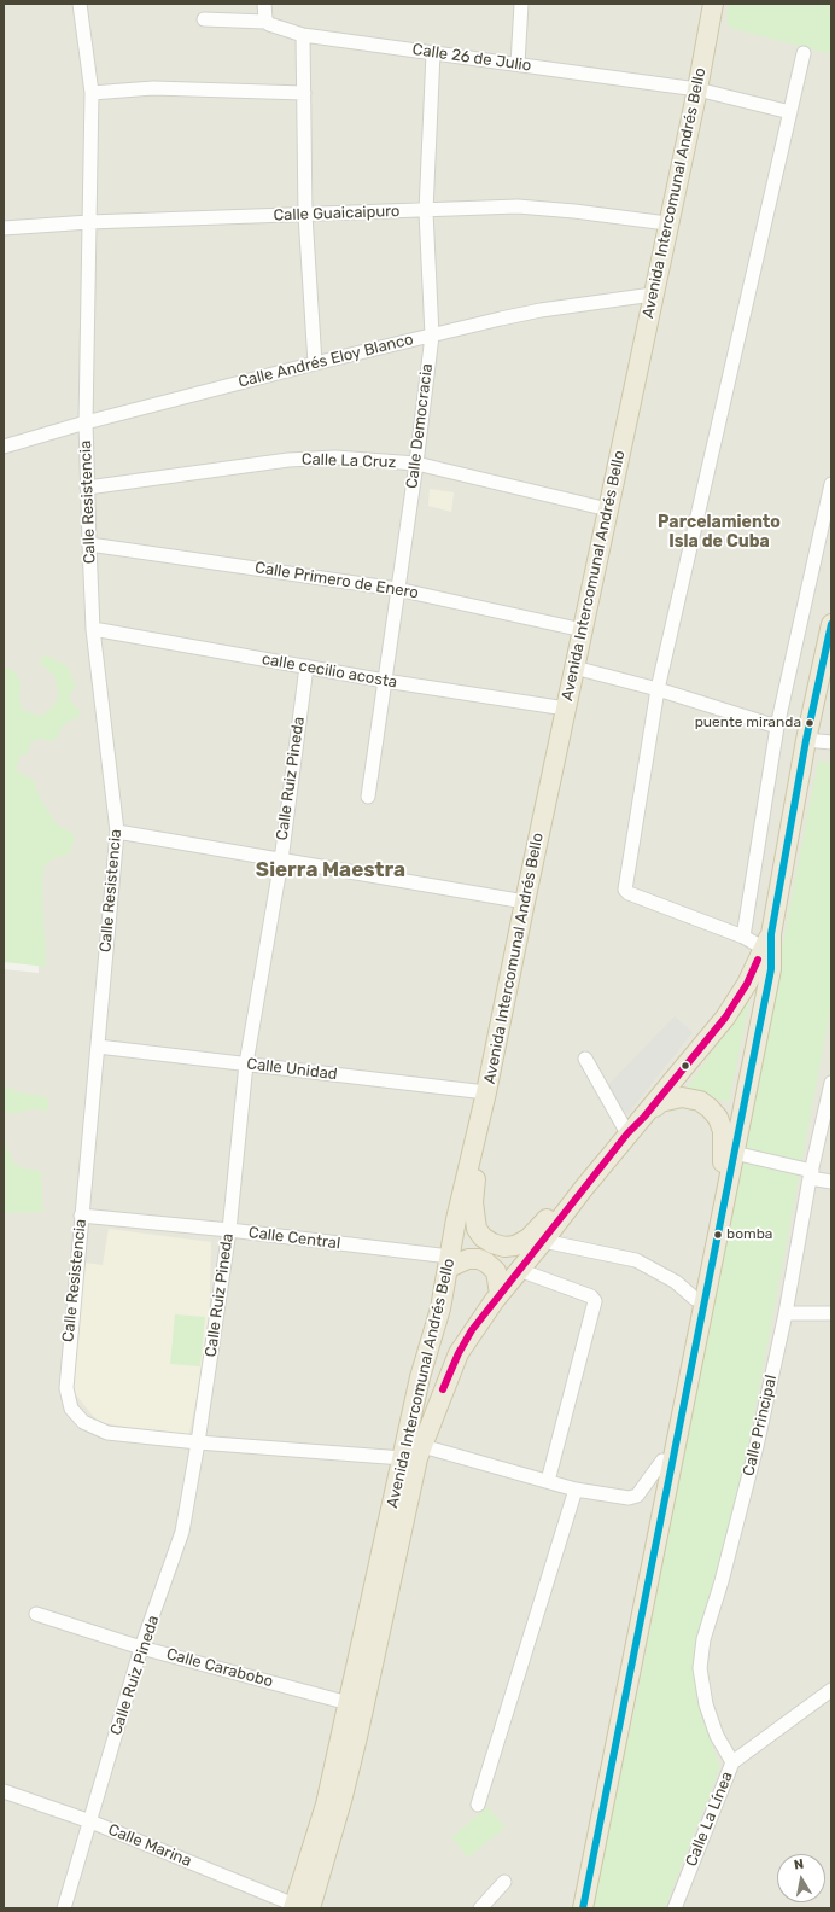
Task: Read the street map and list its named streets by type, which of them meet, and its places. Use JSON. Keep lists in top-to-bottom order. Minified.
{"streets":{"highway":["Avenida Intercomunal Andrés Bello"],"street":["Calle 26 de Julio","Calle Guaicaipuro","Calle Andrés Eloy Blanco","Calle Democracia","Calle La Cruz","Calle Resistencia","Calle Primero de Enero","calle cecilio acosta","Calle Ruiz Pineda","Calle Unidad","Calle Central","Calle Principal","Calle Carabobo","Calle La Línea","Calle Marina"]},"crossings":[["Calle 26 de Julio","Avenida Intercomunal Andrés Bello"],["Calle 26 de Julio","Calle Democracia"],["Avenida Intercomunal Andrés Bello","Calle Guaicaipuro"],["Avenida Intercomunal Andrés Bello","Calle Andrés Eloy Blanco"],["Avenida Intercomunal Andrés Bello","Calle La Cruz"],["Avenida Intercomunal Andrés Bello","Calle Resistencia"],["Avenida Intercomunal Andrés Bello","Calle Primero de Enero"],["Avenida Intercomunal Andrés Bello","calle cecilio acosta"],["Avenida Intercomunal Andrés Bello","Calle Unidad"],["Avenida Intercomunal Andrés Bello","Calle Central"],["Avenida Intercomunal Andrés Bello","Calle Carabobo"],["Avenida Intercomunal Andrés Bello","Calle Marina"],["Calle Guaicaipuro","Calle Democracia"],["Calle Guaicaipuro","Calle Resistencia"],["Calle Andrés Eloy Blanco","Calle Democracia"],["Calle Andrés Eloy Blanco","Calle Resistencia"],["Calle Democracia","Calle La Cruz"],["Calle Democracia","Calle Primero de Enero"],["Calle Democracia","calle cecilio acosta"],["Calle La Cruz","Calle Resistencia"],["Calle Resistencia","Calle Primero de Enero"],["Calle Resistencia","calle cecilio acosta"],["Calle Resistencia","Calle Ruiz Pineda"],["Calle Resistencia","Calle Unidad"],["Calle Resistencia","Calle Central"],["calle cecilio acosta","Calle Ruiz Pineda"],["Calle Ruiz Pineda","Calle Unidad"],["Calle Ruiz Pineda","Calle Central"],["Calle Ruiz Pineda","Calle Carabobo"],["Calle Ruiz Pineda","Calle Marina"],["Calle Principal","Calle La Línea"]],"districts":["Parcelamiento Isla de Cuba","Sierra Maestra"],"places":["puente miranda","bomba"],"north":"top"}
